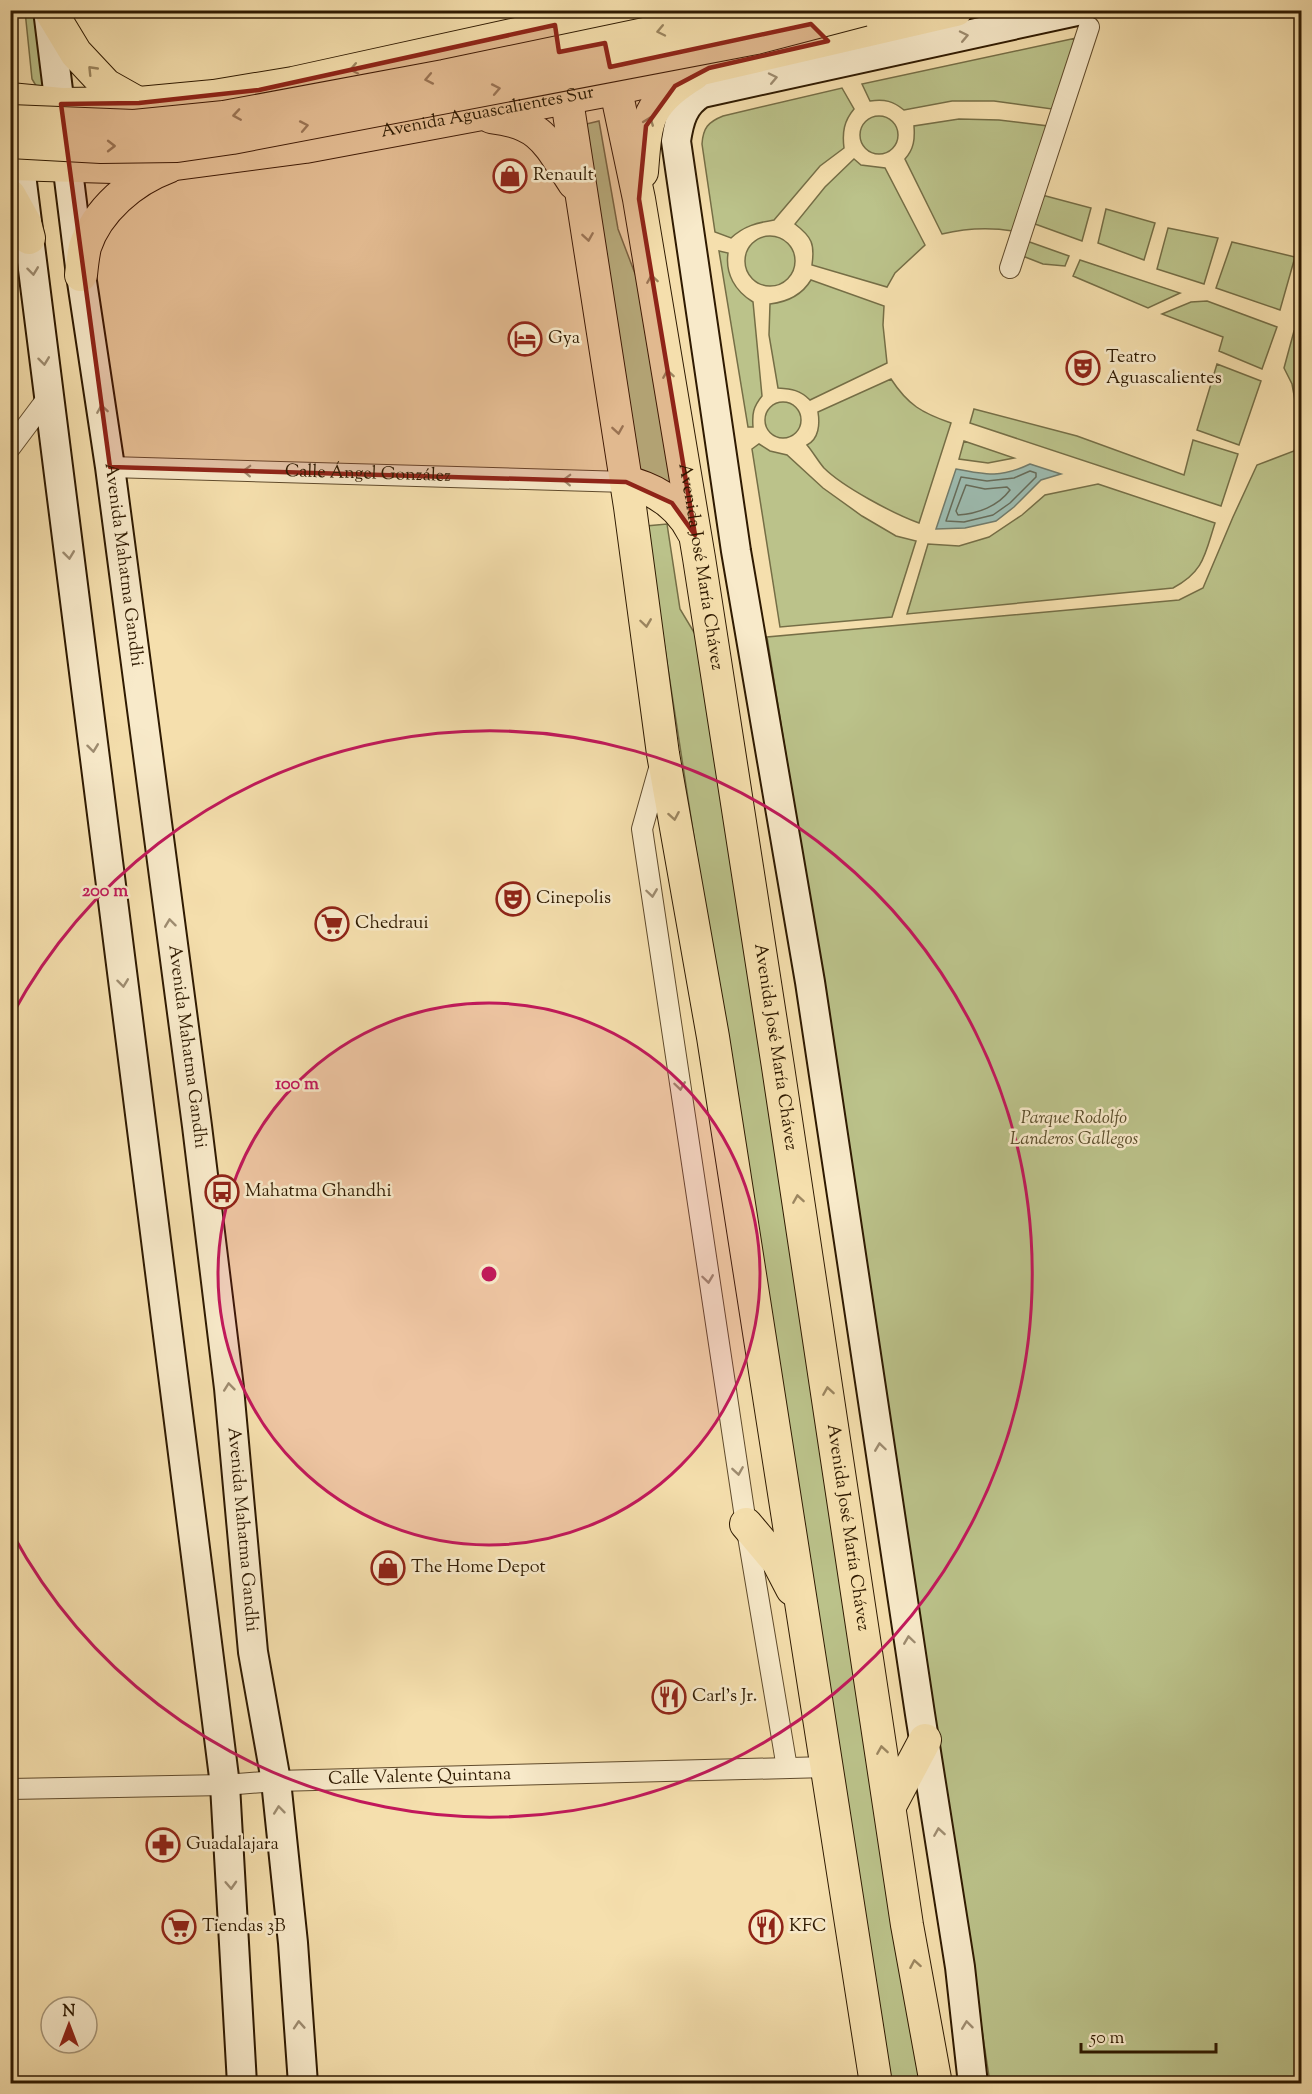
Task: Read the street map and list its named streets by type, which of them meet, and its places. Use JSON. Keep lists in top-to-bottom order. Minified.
{"streets":{"main road":["Avenida Aguascalientes Sur","Avenida Mahatma Gandhi","Avenida José María Chávez"],"street":["Calle Ángel González","Calle Valente Quintana"]},"crossings":[["Avenida Aguascalientes Sur","Avenida Mahatma Gandhi"],["Avenida Aguascalientes Sur","Avenida José María Chávez"],["Calle Ángel González","Avenida Mahatma Gandhi"],["Avenida Mahatma Gandhi","Calle Valente Quintana"]],"one_way":["Calle Ángel González"],"parks":["Parque Rodolfo Landeros Gallegos"],"places":{"shop":["Renault","The Home Depot"],"hotel":["Gya"],"theatre":["Teatro Aguascalientes","Cinepolis"],"supermarket":["Chedraui","Tiendas 3B"],"bus stop":["Mahatma Ghandhi"],"restaurant":["Carl's Jr.","KFC"],"pharmacy":["Guadalajara"]},"scale_bar":"50 m","north":"top","rings":["200 m","100 m"]}
